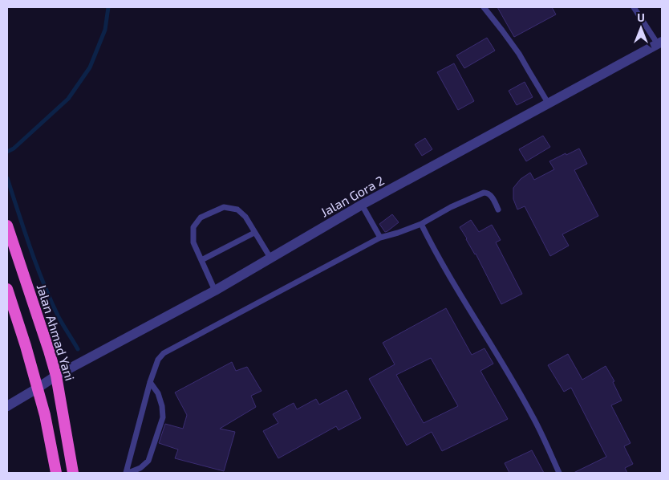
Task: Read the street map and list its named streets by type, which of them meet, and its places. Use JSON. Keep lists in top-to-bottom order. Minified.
{"streets":{"highway":["Jalan Ahmad Yani"],"street":["Jalan Gora 2"]},"crossings":[["Jalan Gora 2","Jalan Ahmad Yani"]],"north":"top"}
